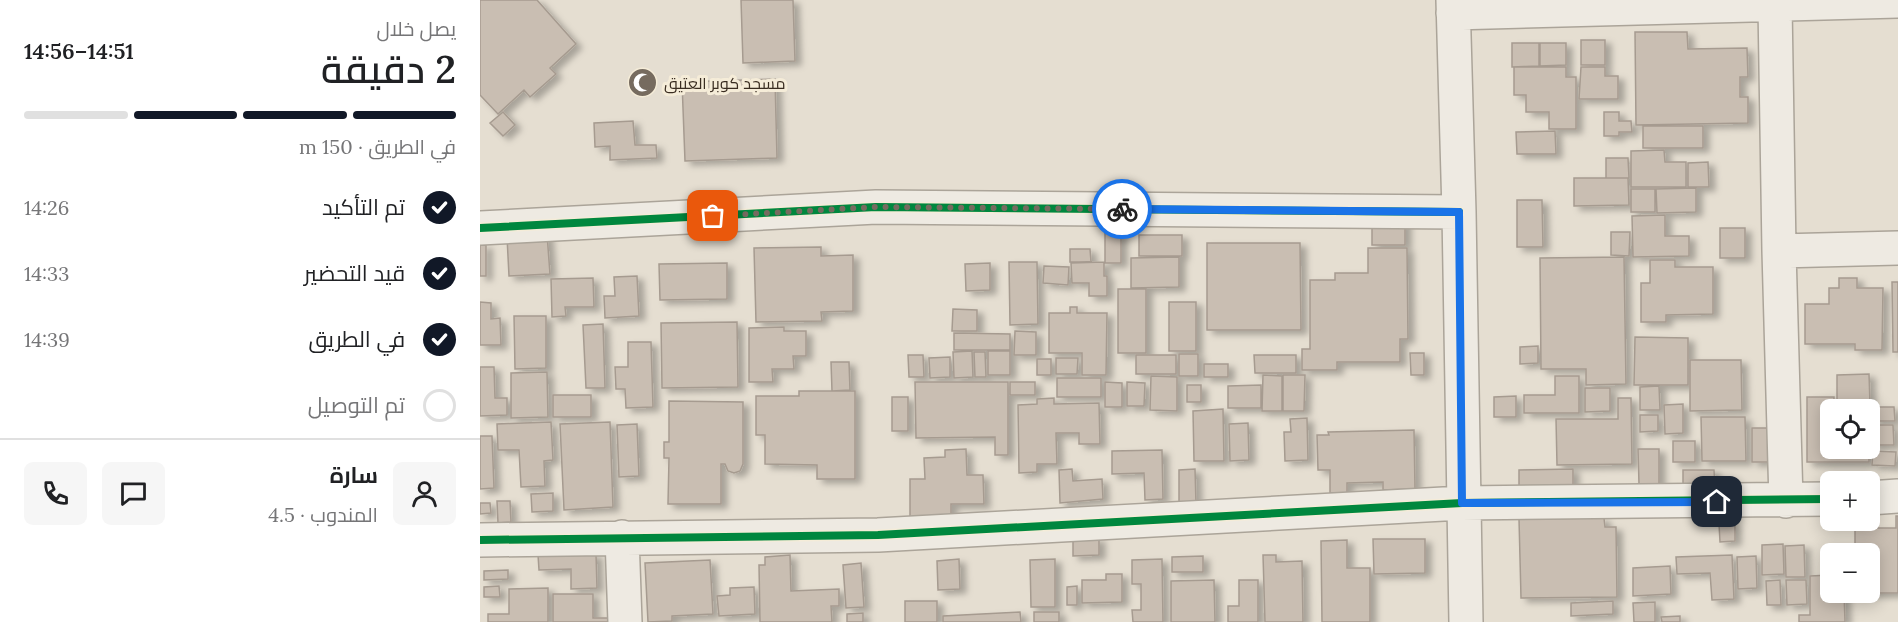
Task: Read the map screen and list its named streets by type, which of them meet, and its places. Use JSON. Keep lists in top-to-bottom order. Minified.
{"places":{"mosque":["مسجد كوبر العتيق"]},"page":{"heading":["2 دقيقة","يصل خلال","14:51–14:56"],"panel":["سارة","المندوب · 4.5"],"bar":"في الطريق · 150 m","list":[["تم التأكيد","14:26"],["قيد التحضير","14:33"],["في الطريق","14:39"],"تم التوصيل"],"map_buttons":["+","−"]}}
